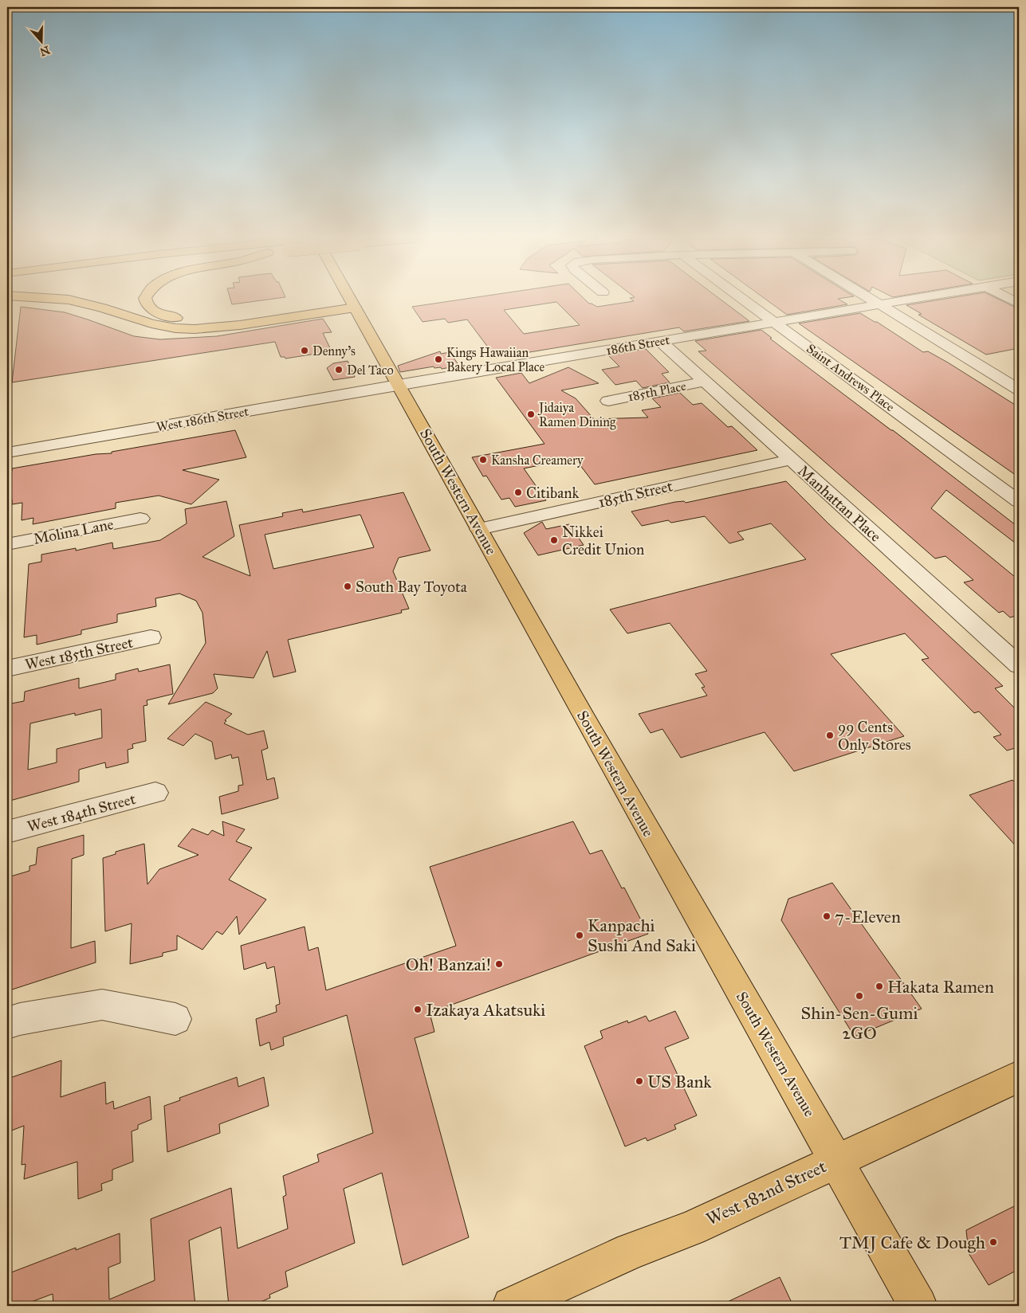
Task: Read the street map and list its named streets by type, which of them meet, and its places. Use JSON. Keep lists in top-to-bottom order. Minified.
{"streets":{"main road":["South Western Avenue","West 182nd Street"],"street":["186th Street","Saint Andrews Place","185th Place","West 186th Street","185th Street","Manhattan Place","Molina Lane","West 185th Street","West 184th Street"]},"crossings":[["186th Street","Saint Andrews Place"],["186th Street","West 186th Street"],["186th Street","South Western Avenue"],["186th Street","Manhattan Place"],["185th Place","Manhattan Place"],["West 186th Street","South Western Avenue"],["South Western Avenue","185th Street"],["South Western Avenue","West 182nd Street"],["185th Street","Manhattan Place"]],"places":["Denny's","Kings Hawaiian Bakery Local Place","Del Taco","Jidaiya Ramen Dining","Kansha Creamery","Citibank","Nikkei Credit Union","South Bay Toyota","99 Cents Only Stores","7-Eleven","Kanpachi Sushi And Saki","Oh! Banzai!","Hakata Ramen","Shin-Sen-Gumi 2GO","Izakaya Akatsuki","US Bank","TMJ Cafe & Dough"],"north":"bottom"}
